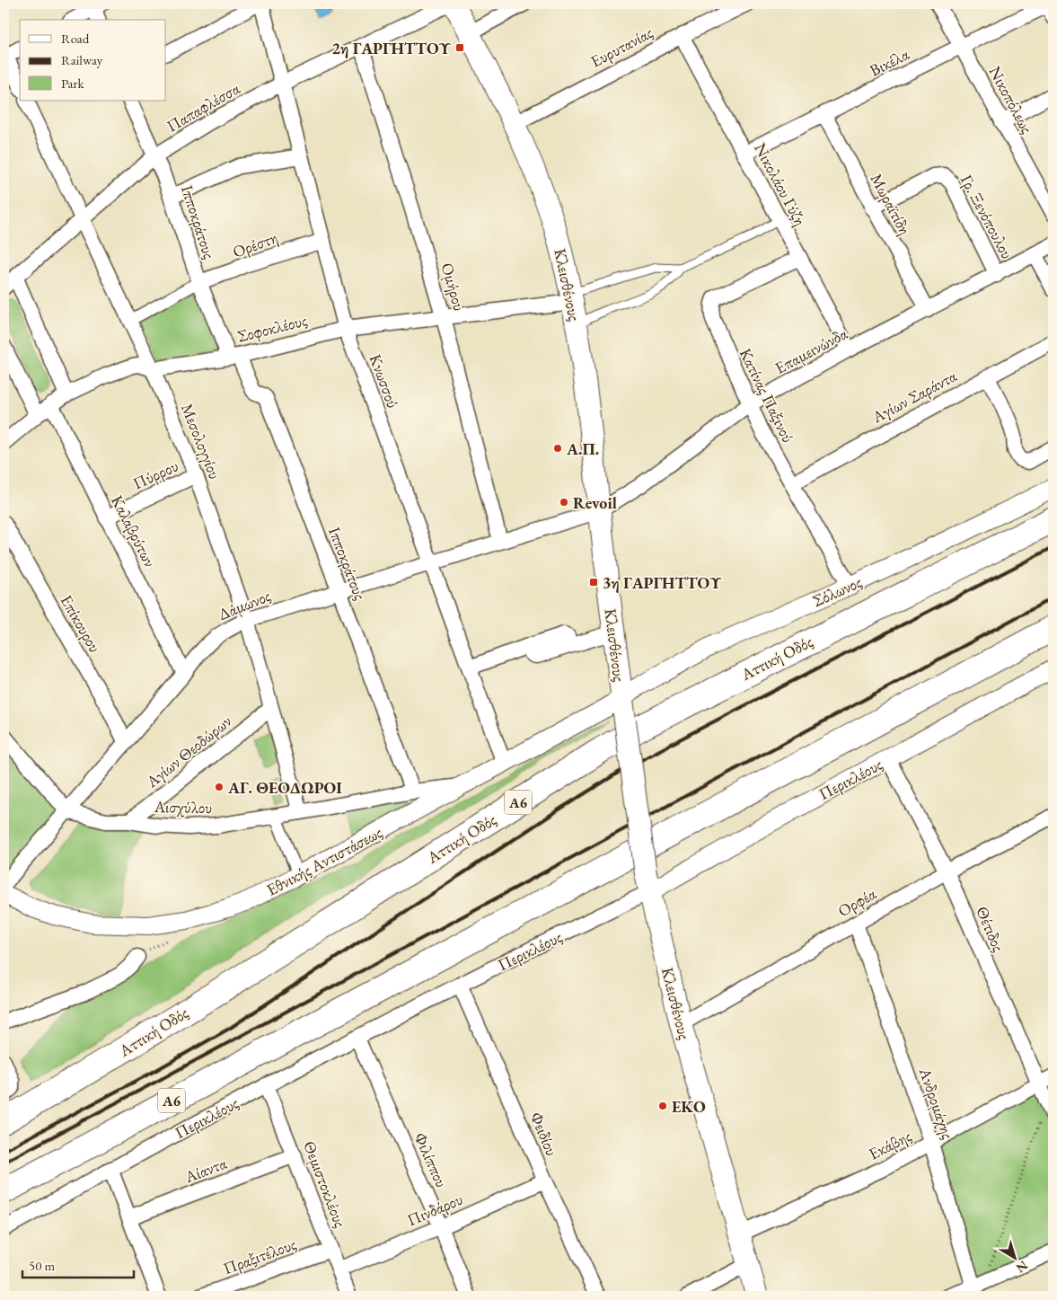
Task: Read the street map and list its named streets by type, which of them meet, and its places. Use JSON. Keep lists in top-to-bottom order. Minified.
{"streets":{"highway":["Αττική Οδός","Α6"],"main road":["Κλεισθένους"],"street":["Ευρυτανίας","Βικέλα","Νικοπόλεως","Παπαφλέσσα","Νικολάου Γύζη","Μωραϊτίδη","Γρ. Ξενόπουλου","Ιπποκράτους","Ορέστη","Ομήρου","Σοφοκλέους","Επαμεινώνδα","Κνωσσού","Κατίνας Παξινού","Αγίων Σαράντα","Μεσολογγίου","Πύρρου","Καλαβρύτων","Σόλωνος","Δάμωνος","Επίκουρου","Αγίων Θεοδώρων","Περικλέους","Αισχύλου","Εθνικής Αντιστάσεως","Ορφέα","Θέτιδος","Ανδρομάχης","Φειδίου","Εκάβης","Φιλίππου","Αίαντα","Θεμιστοκλέους","Πινδάρου","Πραξιτέλους"]},"crossings":[["Ευρυτανίας","Νικολάου Γύζη"],["Ευρυτανίας","Κλεισθένους"],["Βικέλα","Νικοπόλεως"],["Βικέλα","Νικολάου Γύζη"],["Βικέλα","Μωραϊτίδη"],["Παπαφλέσσα","Ιπποκράτους"],["Παπαφλέσσα","Ομήρου"],["Παπαφλέσσα","Κνωσσού"],["Παπαφλέσσα","Μεσολογγίου"],["Νικολάου Γύζη","Επαμεινώνδα"],["Νικολάου Γύζη","Κατίνας Παξινού"],["Μωραϊτίδη","Γρ. Ξενόπουλου"],["Μωραϊτίδη","Επαμεινώνδα"],["Γρ. Ξενόπουλου","Επαμεινώνδα"],["Ιπποκράτους","Ορέστη"],["Ιπποκράτους","Σοφοκλέους"],["Ιπποκράτους","Δάμωνος"],["Ιπποκράτους","Αισχύλου"],["Ορέστη","Κνωσσού"],["Κλεισθένους","Σοφοκλέους"],["Κλεισθένους","Επαμεινώνδα"],["Κλεισθένους","Σόλωνος"],["Κλεισθένους","Δάμωνος"],["Κλεισθένους","Περικλέους"],["Κλεισθένους","Εθνικής Αντιστάσεως"],["Κλεισθένους","Ορφέα"],["Κλεισθένους","Εκάβης"],["Ομήρου","Σοφοκλέους"],["Ομήρου","Δάμωνος"],["Σοφοκλέους","Κνωσσού"],["Σοφοκλέους","Μεσολογγίου"],["Σοφοκλέους","Καλαβρύτων"],["Επαμεινώνδα","Κατίνας Παξινού"],["Επαμεινώνδα","Δάμωνος"],["Κνωσσού","Δάμωνος"],["Κνωσσού","Εθνικής Αντιστάσεως"],["Κατίνας Παξινού","Αγίων Σαράντα"],["Κατίνας Παξινού","Σόλωνος"],["Μεσολογγίου","Πύρρου"],["Μεσολογγίου","Δάμωνος"],["Μεσολογγίου","Αγίων Θεοδώρων"],["Μεσολογγίου","Αισχύλου"],["Πύρρου","Καλαβρύτων"],["Καλαβρύτων","Δάμωνος"],["Σόλωνος","Εθνικής Αντιστάσεως"],["Δάμωνος","Επίκουρου"],["Δάμωνος","Αισχύλου"],["Αγίων Θεοδώρων","Αισχύλου"],["Περικλέους","Θέτιδος"],["Περικλέους","Φειδίου"],["Περικλέους","Φιλίππου"],["Περικλέους","Θεμιστοκλέους"],["Αισχύλου","Εθνικής Αντιστάσεως"],["Ορφέα","Θέτιδος"],["Ορφέα","Ανδρομάχης"],["Θέτιδος","Εκάβης"],["Ανδρομάχης","Εκάβης"],["Φειδίου","Πινδάρου"],["Φιλίππου","Πινδάρου"],["Αίαντα","Θεμιστοκλέους"],["Θεμιστοκλέους","Πινδάρου"],["Θεμιστοκλέους","Πραξιτέλους"]],"places":{"transit":["2η ΓΑΡΓΗΤΤΟΥ","3η ΓΑΡΓΗΤΤΟΥ"],"other":["Α.Π.","Revoil","ΑΓ. ΘΕΟΔΩΡΟΙ","ΕΚΟ"]},"legend":["Road","Railway","Park"],"scale_bar":"50 m","north":"bottom right"}
